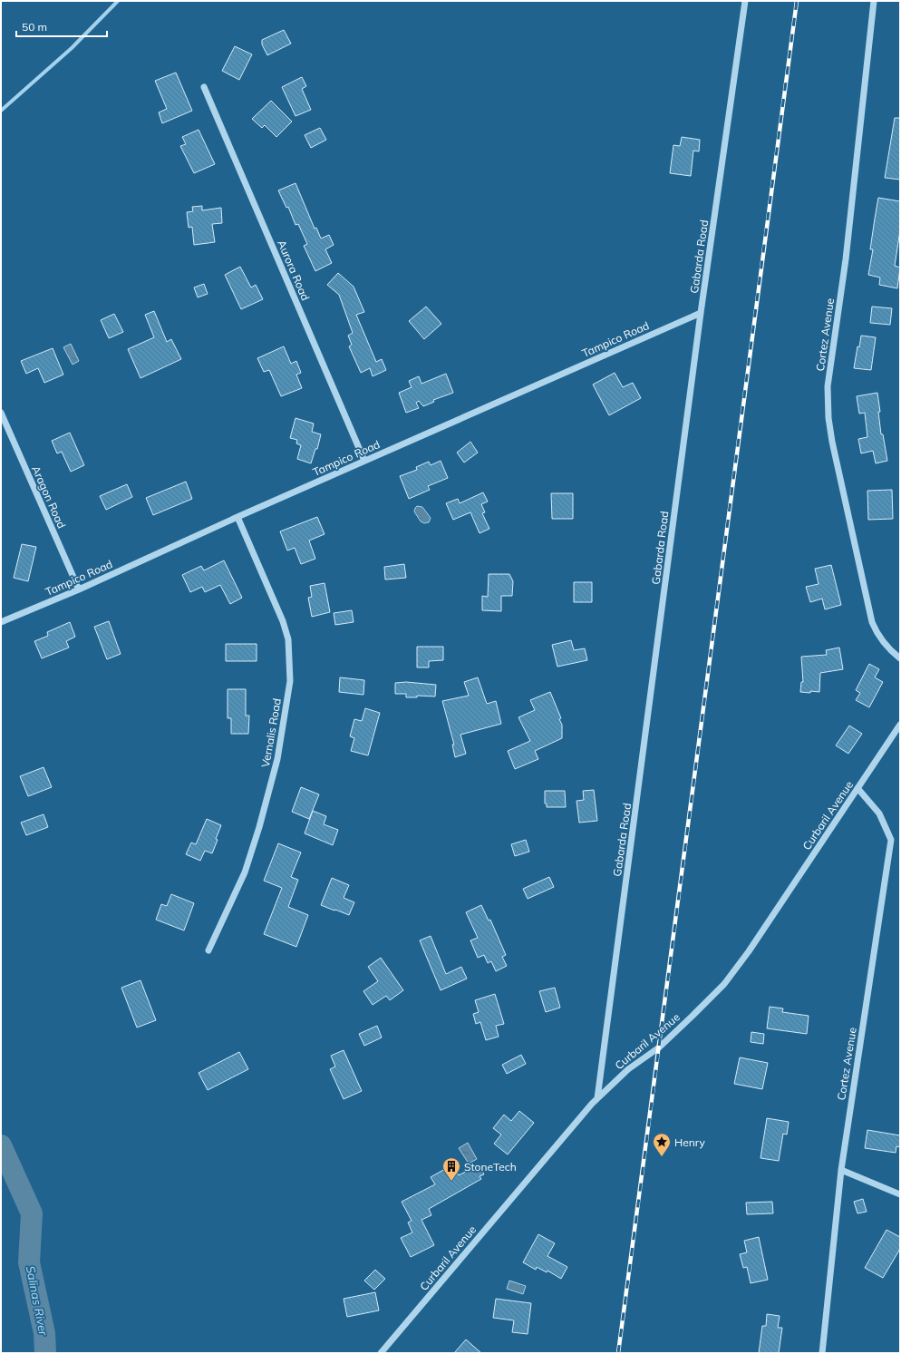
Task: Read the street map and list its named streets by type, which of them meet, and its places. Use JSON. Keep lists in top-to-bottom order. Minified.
{"streets":{"street":["Gabarda Road","Aurora Road","Cortez Avenue","Tampico Road","Aragon Road","Vernalis Road","Curbaril Avenue"]},"crossings":[["Gabarda Road","Tampico Road"],["Gabarda Road","Curbaril Avenue"],["Aurora Road","Tampico Road"],["Cortez Avenue","Curbaril Avenue"],["Tampico Road","Aragon Road"],["Tampico Road","Vernalis Road"]],"water":["Salinas River"],"places":{"place":["Henry"],"building":["StoneTech"]},"scale_bar":"50 m"}
